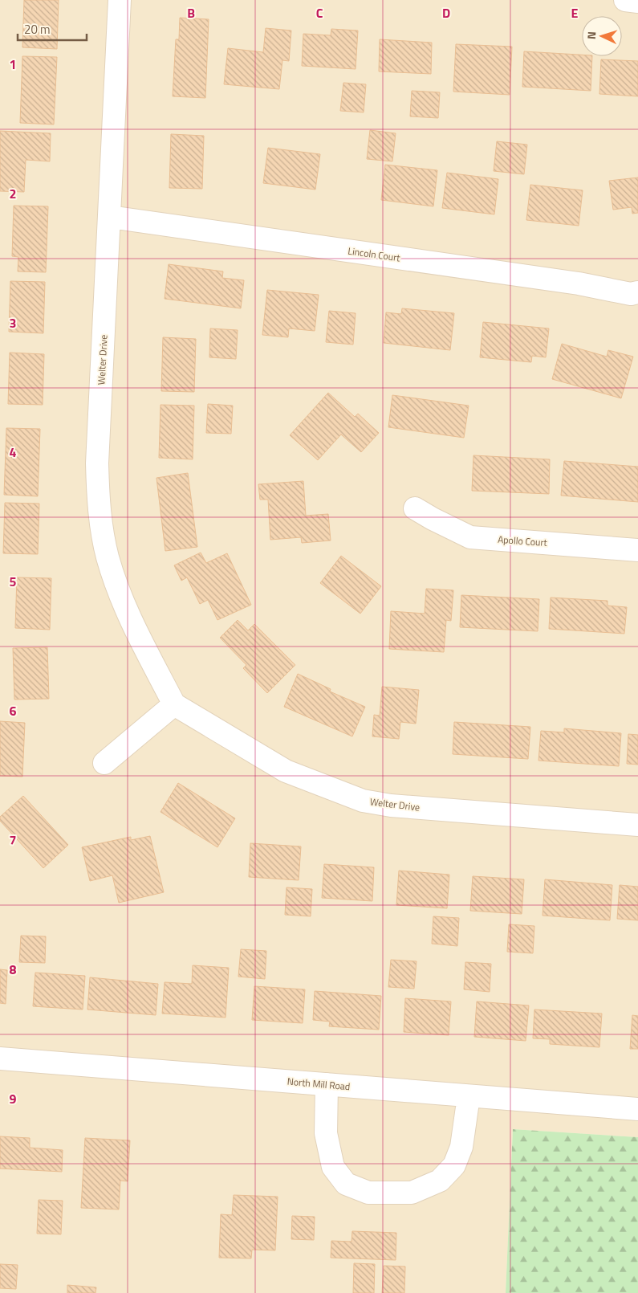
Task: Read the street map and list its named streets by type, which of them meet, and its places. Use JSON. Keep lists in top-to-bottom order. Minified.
{"streets":{"street":["Lincoln Court","Welter Drive","Apollo Court","North Mill Road"]},"crossings":[["Lincoln Court","Welter Drive"]],"scale_bar":"20 m","north":"left","grid":{"columns":["B","C","D","E"],"rows":["1","2","3","4","5","6","7","8","9"]}}
